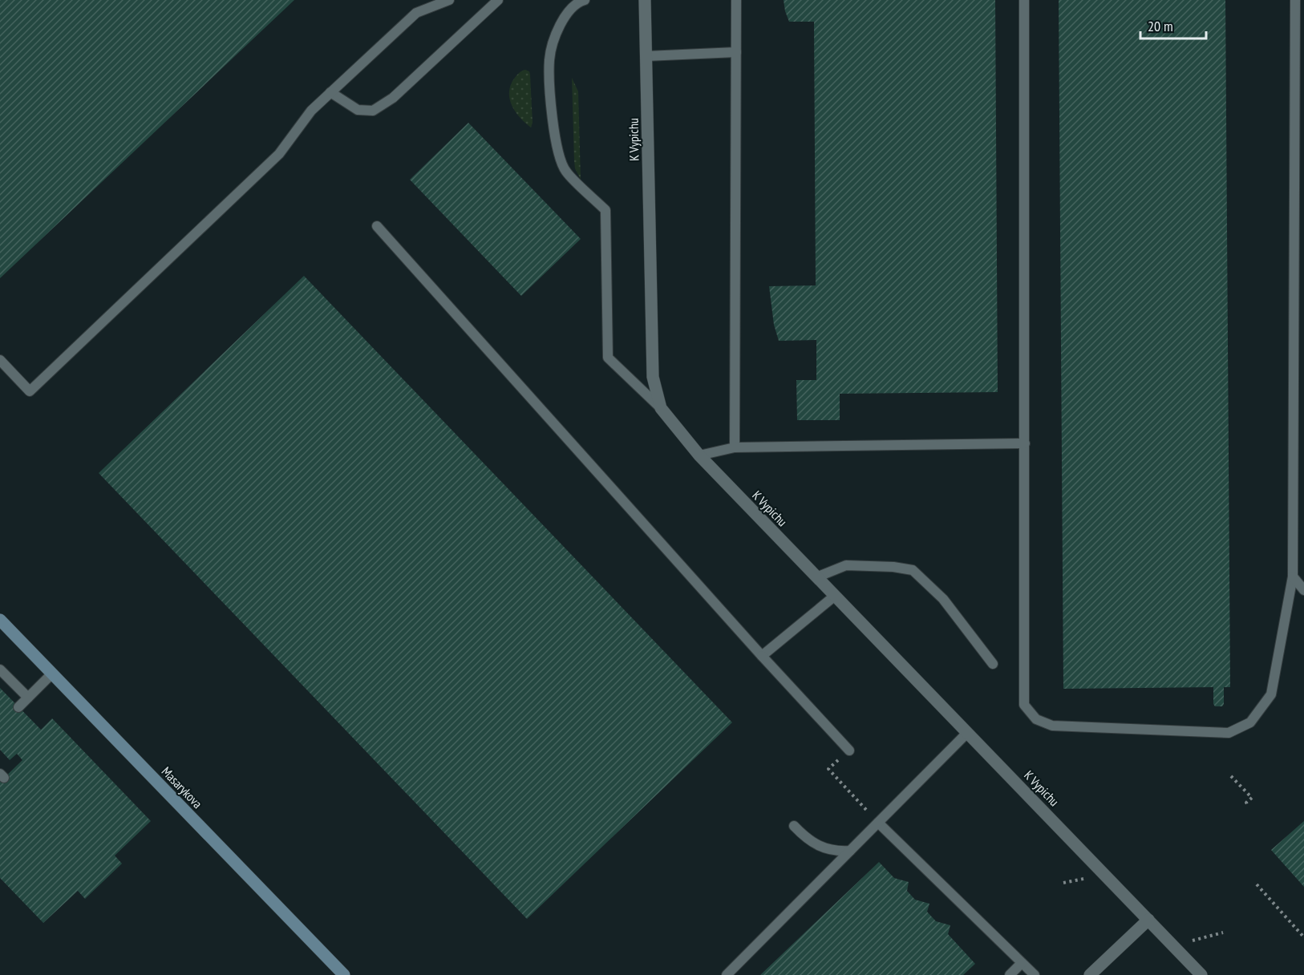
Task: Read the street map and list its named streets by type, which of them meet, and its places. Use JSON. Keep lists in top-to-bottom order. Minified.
{"streets":{"main road":["Masarykova"],"street":["K Vypichu"]},"scale_bar":"20 m"}
